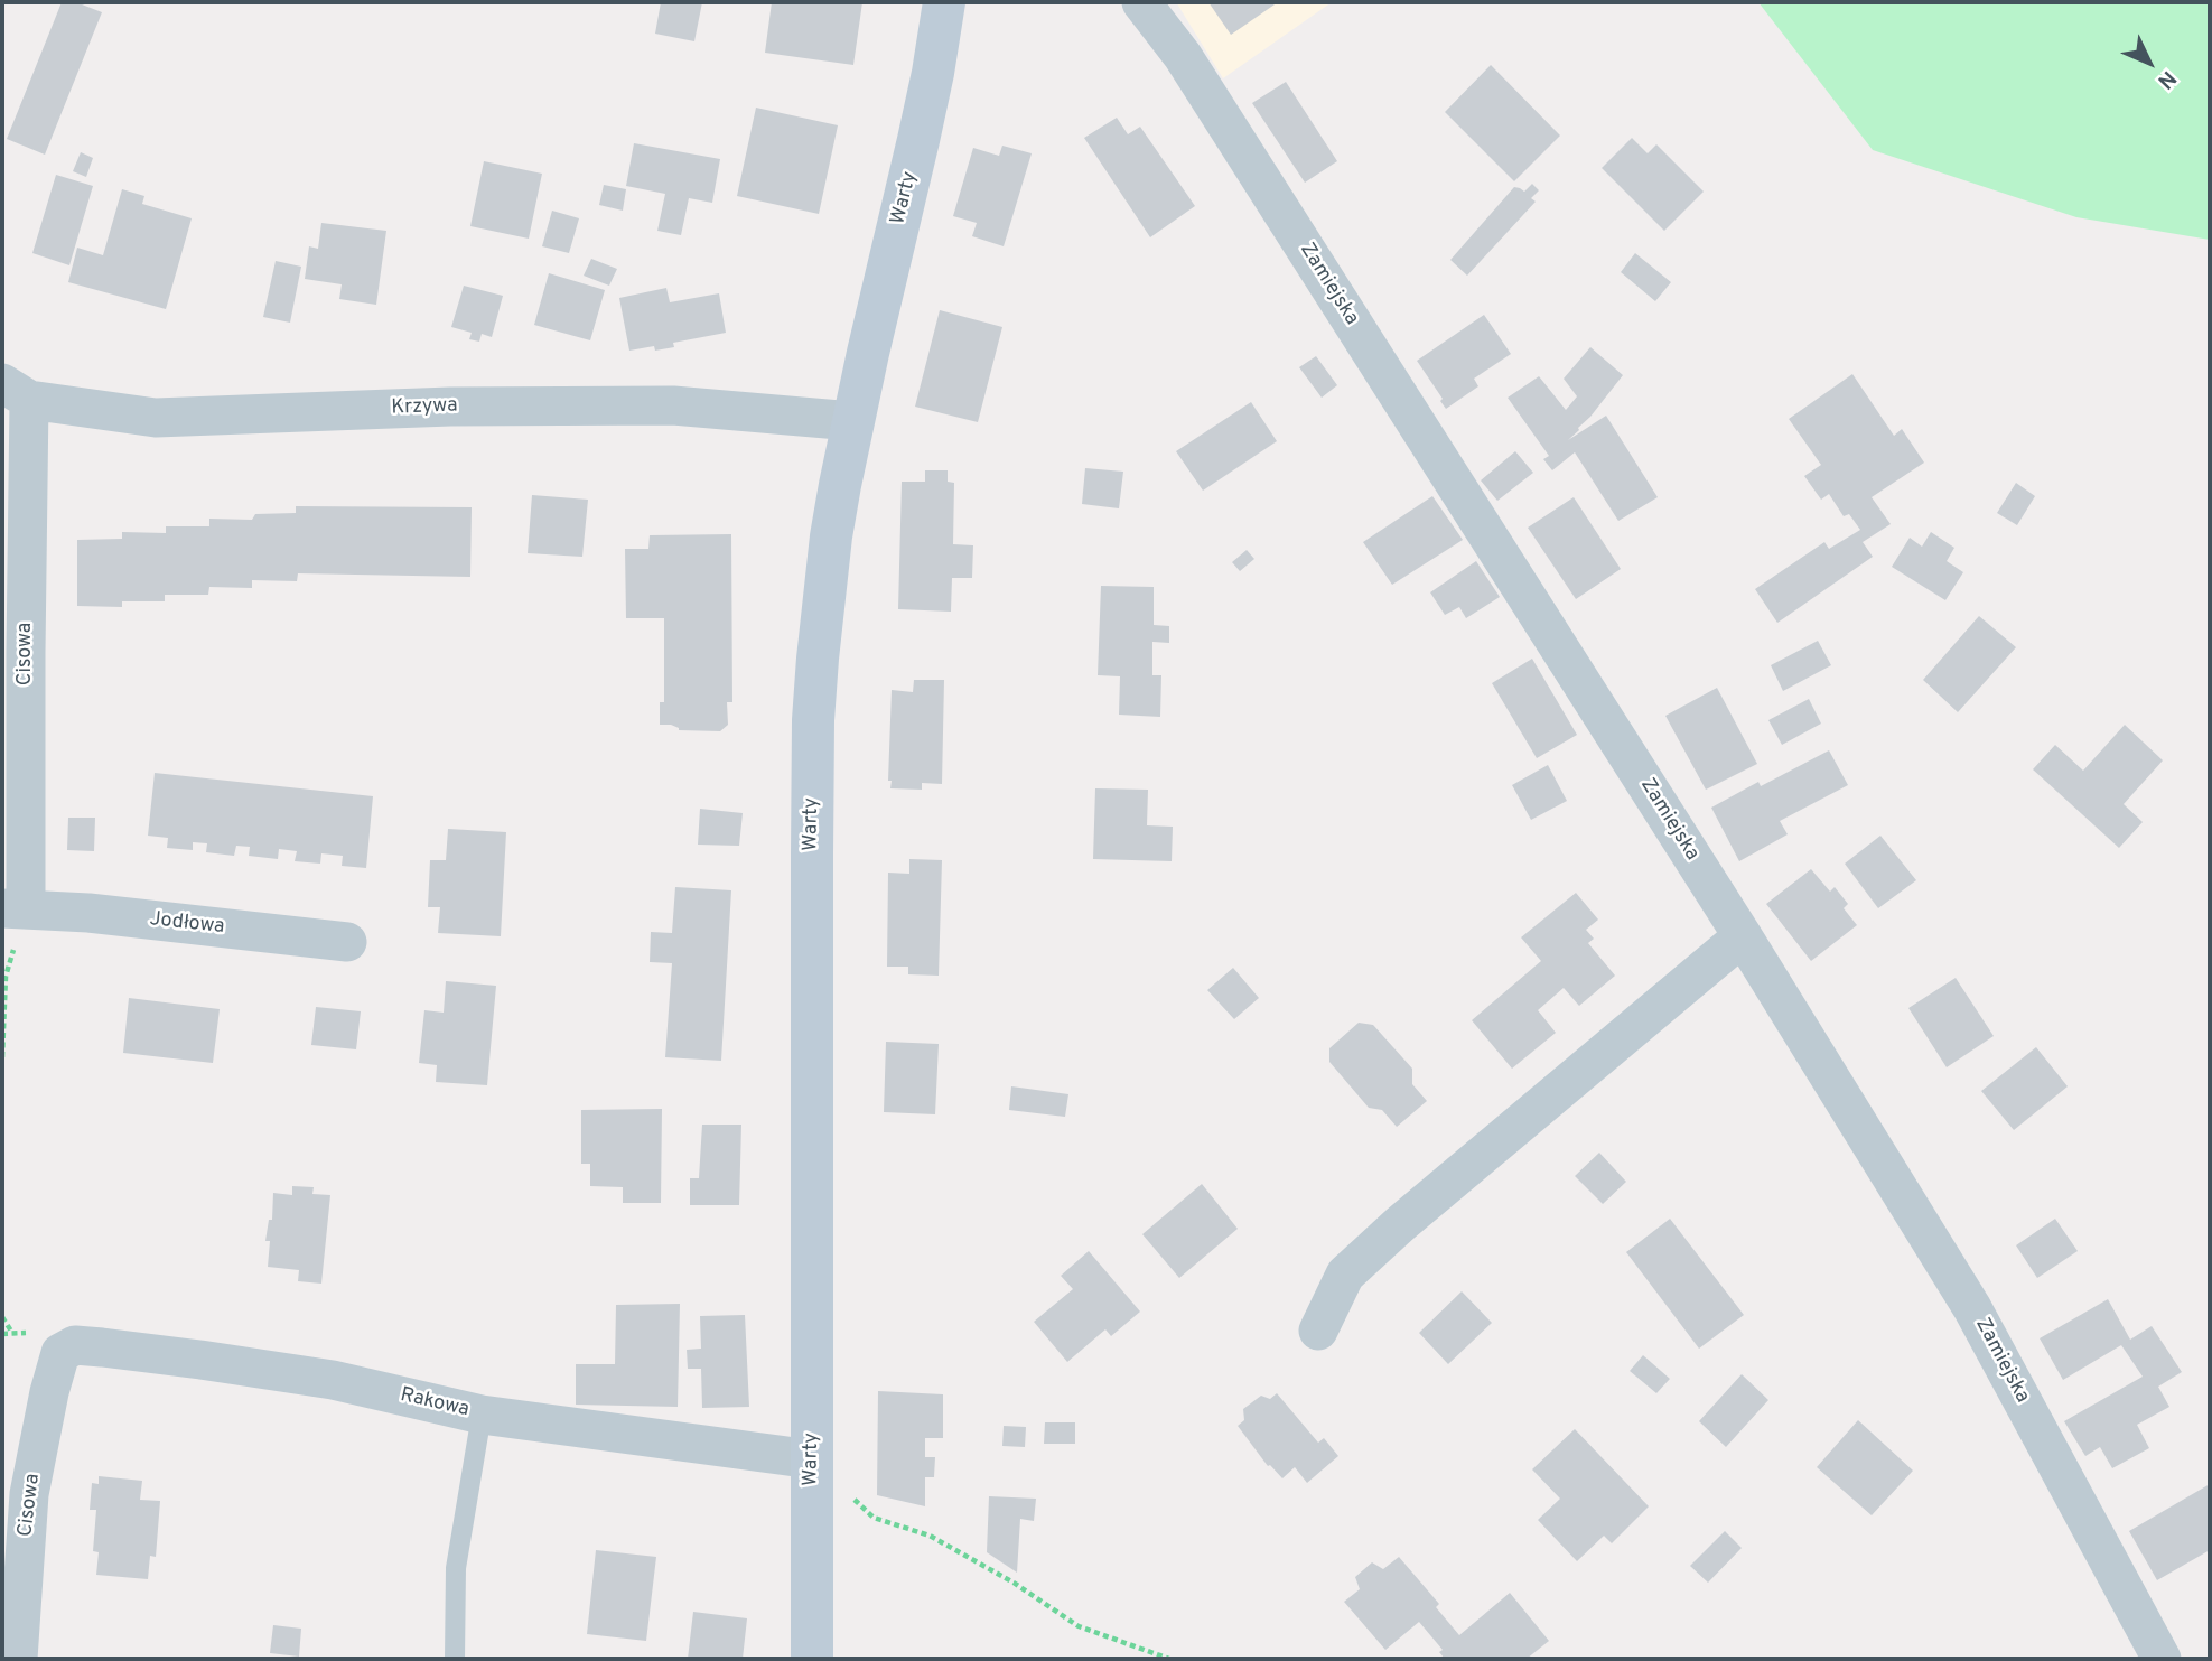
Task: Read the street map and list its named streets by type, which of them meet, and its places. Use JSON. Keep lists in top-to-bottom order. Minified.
{"streets":{"main road":["Warty"],"street":["Zamiejska","Krzywa","Cisowa","Jodłowa","Rakowa"]},"crossings":[["Warty","Krzywa"],["Warty","Rakowa"],["Krzywa","Cisowa"],["Cisowa","Jodłowa"],["Cisowa","Rakowa"]],"north":"bottom right"}
